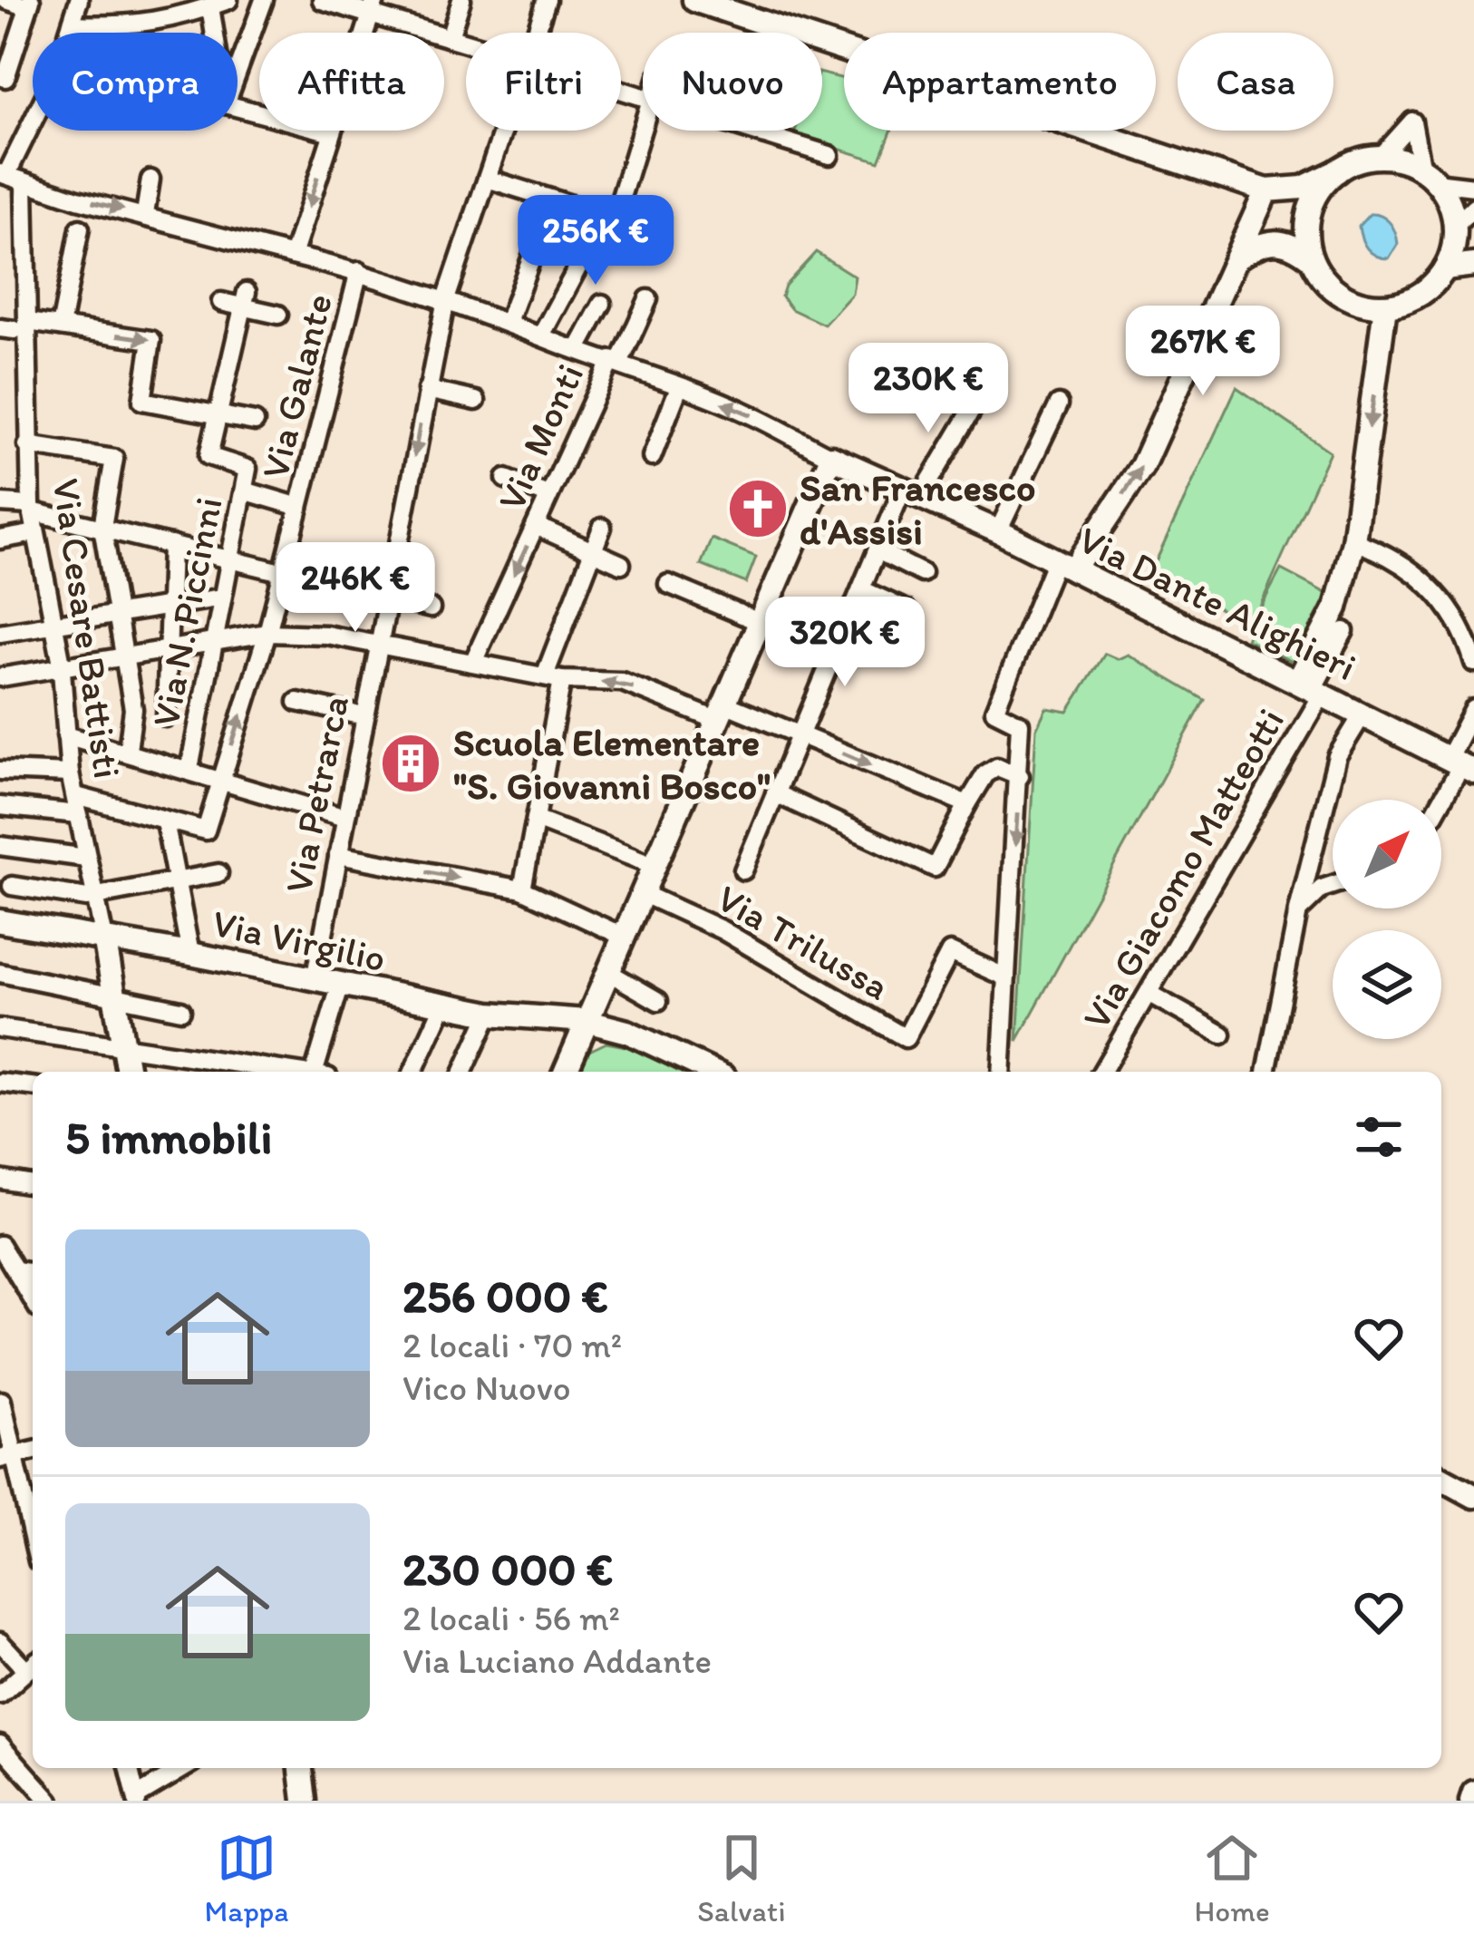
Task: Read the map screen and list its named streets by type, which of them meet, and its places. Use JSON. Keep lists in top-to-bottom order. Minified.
{"streets":{"street":["Via Galante","Via Monti","Via Dante Alighieri","Via N. Piccinni","Via Cesare Battisti","Via Petrarca","Via Giacomo Matteotti","Via Virgilio","Via Trilussa"]},"crossings":[["Via Galante","Via Dante Alighieri"],["Via Monti","Via Dante Alighieri"],["Via Dante Alighieri","Via Petrarca"],["Via Dante Alighieri","Via Giacomo Matteotti"],["Via Cesare Battisti","Via Virgilio"],["Via Petrarca","Via Virgilio"]],"places":{"church":["San Francesco d'Assisi"],"building":["Scuola Elementare \"S. Giovanni Bosco\""]},"north":"top right","page":{"chip":["Compra","Affitta","Filtri","Nuovo","Appartamento","Casa"],"price":["256K €","267K €","230K €","246K €","320K €"],"heading":"5 immobili","list":[{"name":"256 000 €","note":"2 locali · 70 m² · Vico Nuovo"},{"name":"230 000 €","note":"2 locali · 56 m² · Via Luciano Addante"}],"tabs":["Mappa","Salvati","Home"]}}
